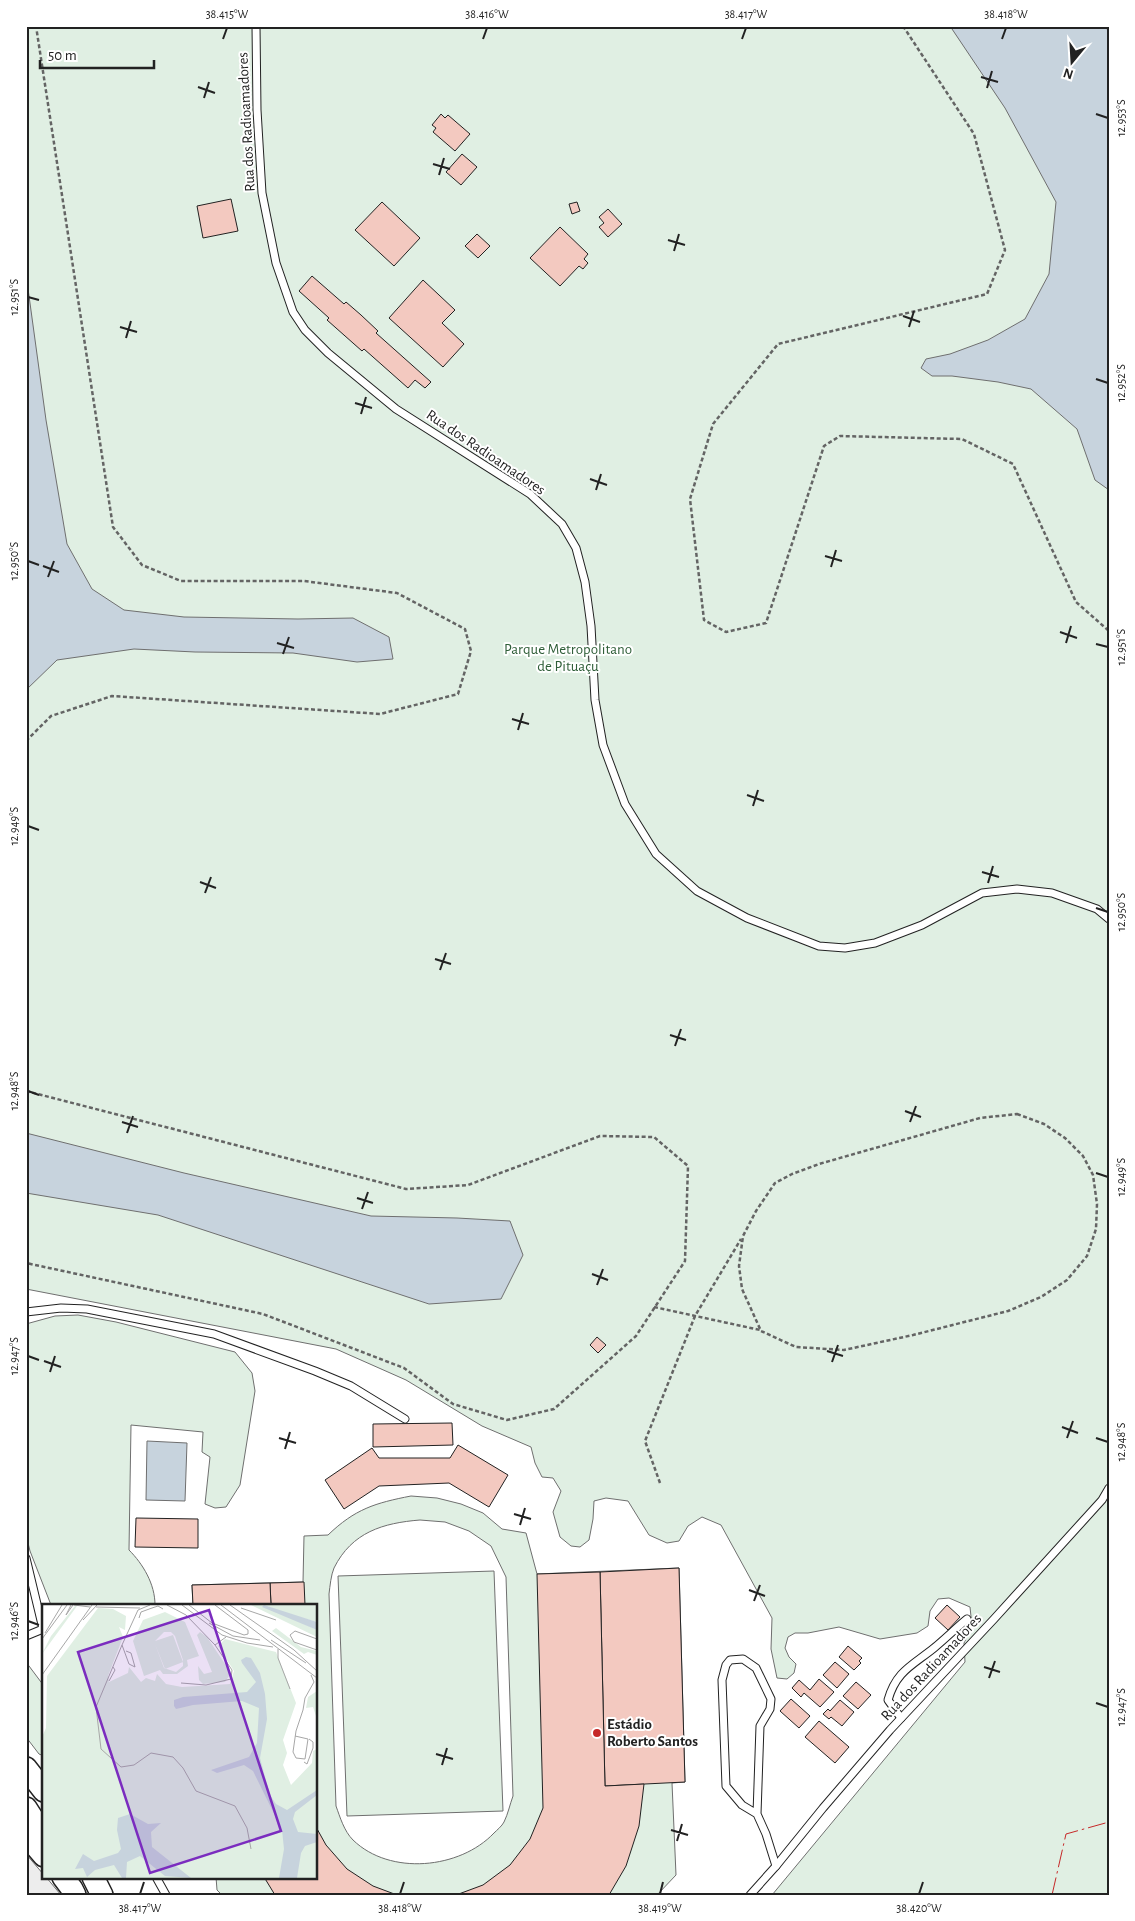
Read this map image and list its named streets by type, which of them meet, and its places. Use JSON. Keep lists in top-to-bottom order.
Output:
{
  "streets": {
    "lane": ["Rua dos Radioamadores"]
  },
  "parks": ["Parque Metropolitano de Pituaçu"],
  "places": ["Estádio Roberto Santos"],
  "scale_bar": "50 m",
  "north": "bottom",
  "coordinates": [
    "38.415°W",
    "38.416°W",
    "38.417°W",
    "38.418°W",
    "12.953°S",
    "12.951°S",
    "12.952°S",
    "12.950°S",
    "12.949°S",
    "12.948°S",
    "12.947°S",
    "12.946°S",
    "38.419°W",
    "38.420°W"
  ]
}
